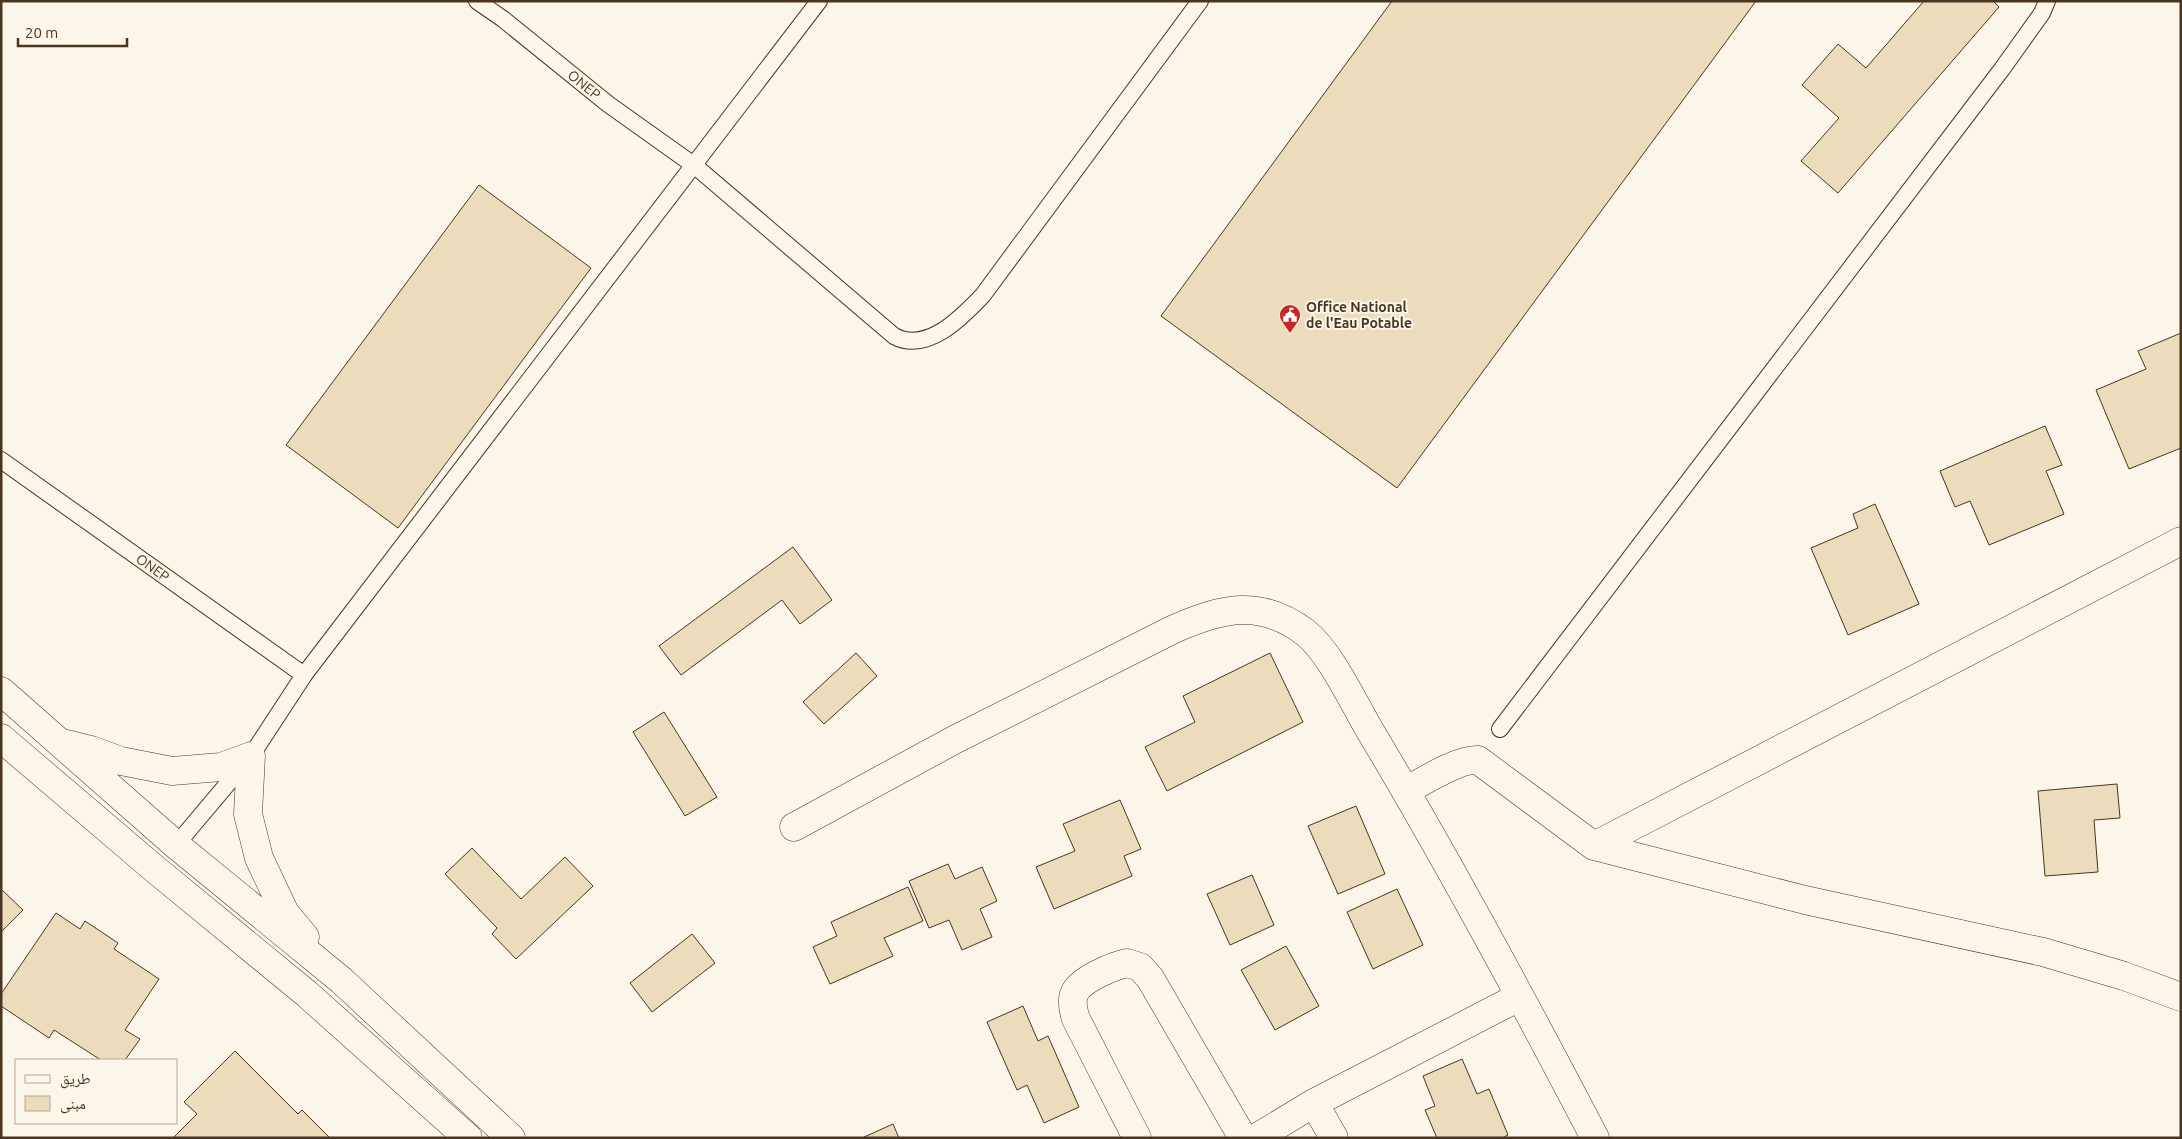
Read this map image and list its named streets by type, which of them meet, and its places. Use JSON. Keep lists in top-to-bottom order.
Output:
{
  "streets": {
    "lane": ["ONEP"]
  },
  "places": {
    "public building": ["Office National de l'Eau Potable"]
  },
  "legend": ["طريق", "مبنى"],
  "scale_bar": "20 m"
}
